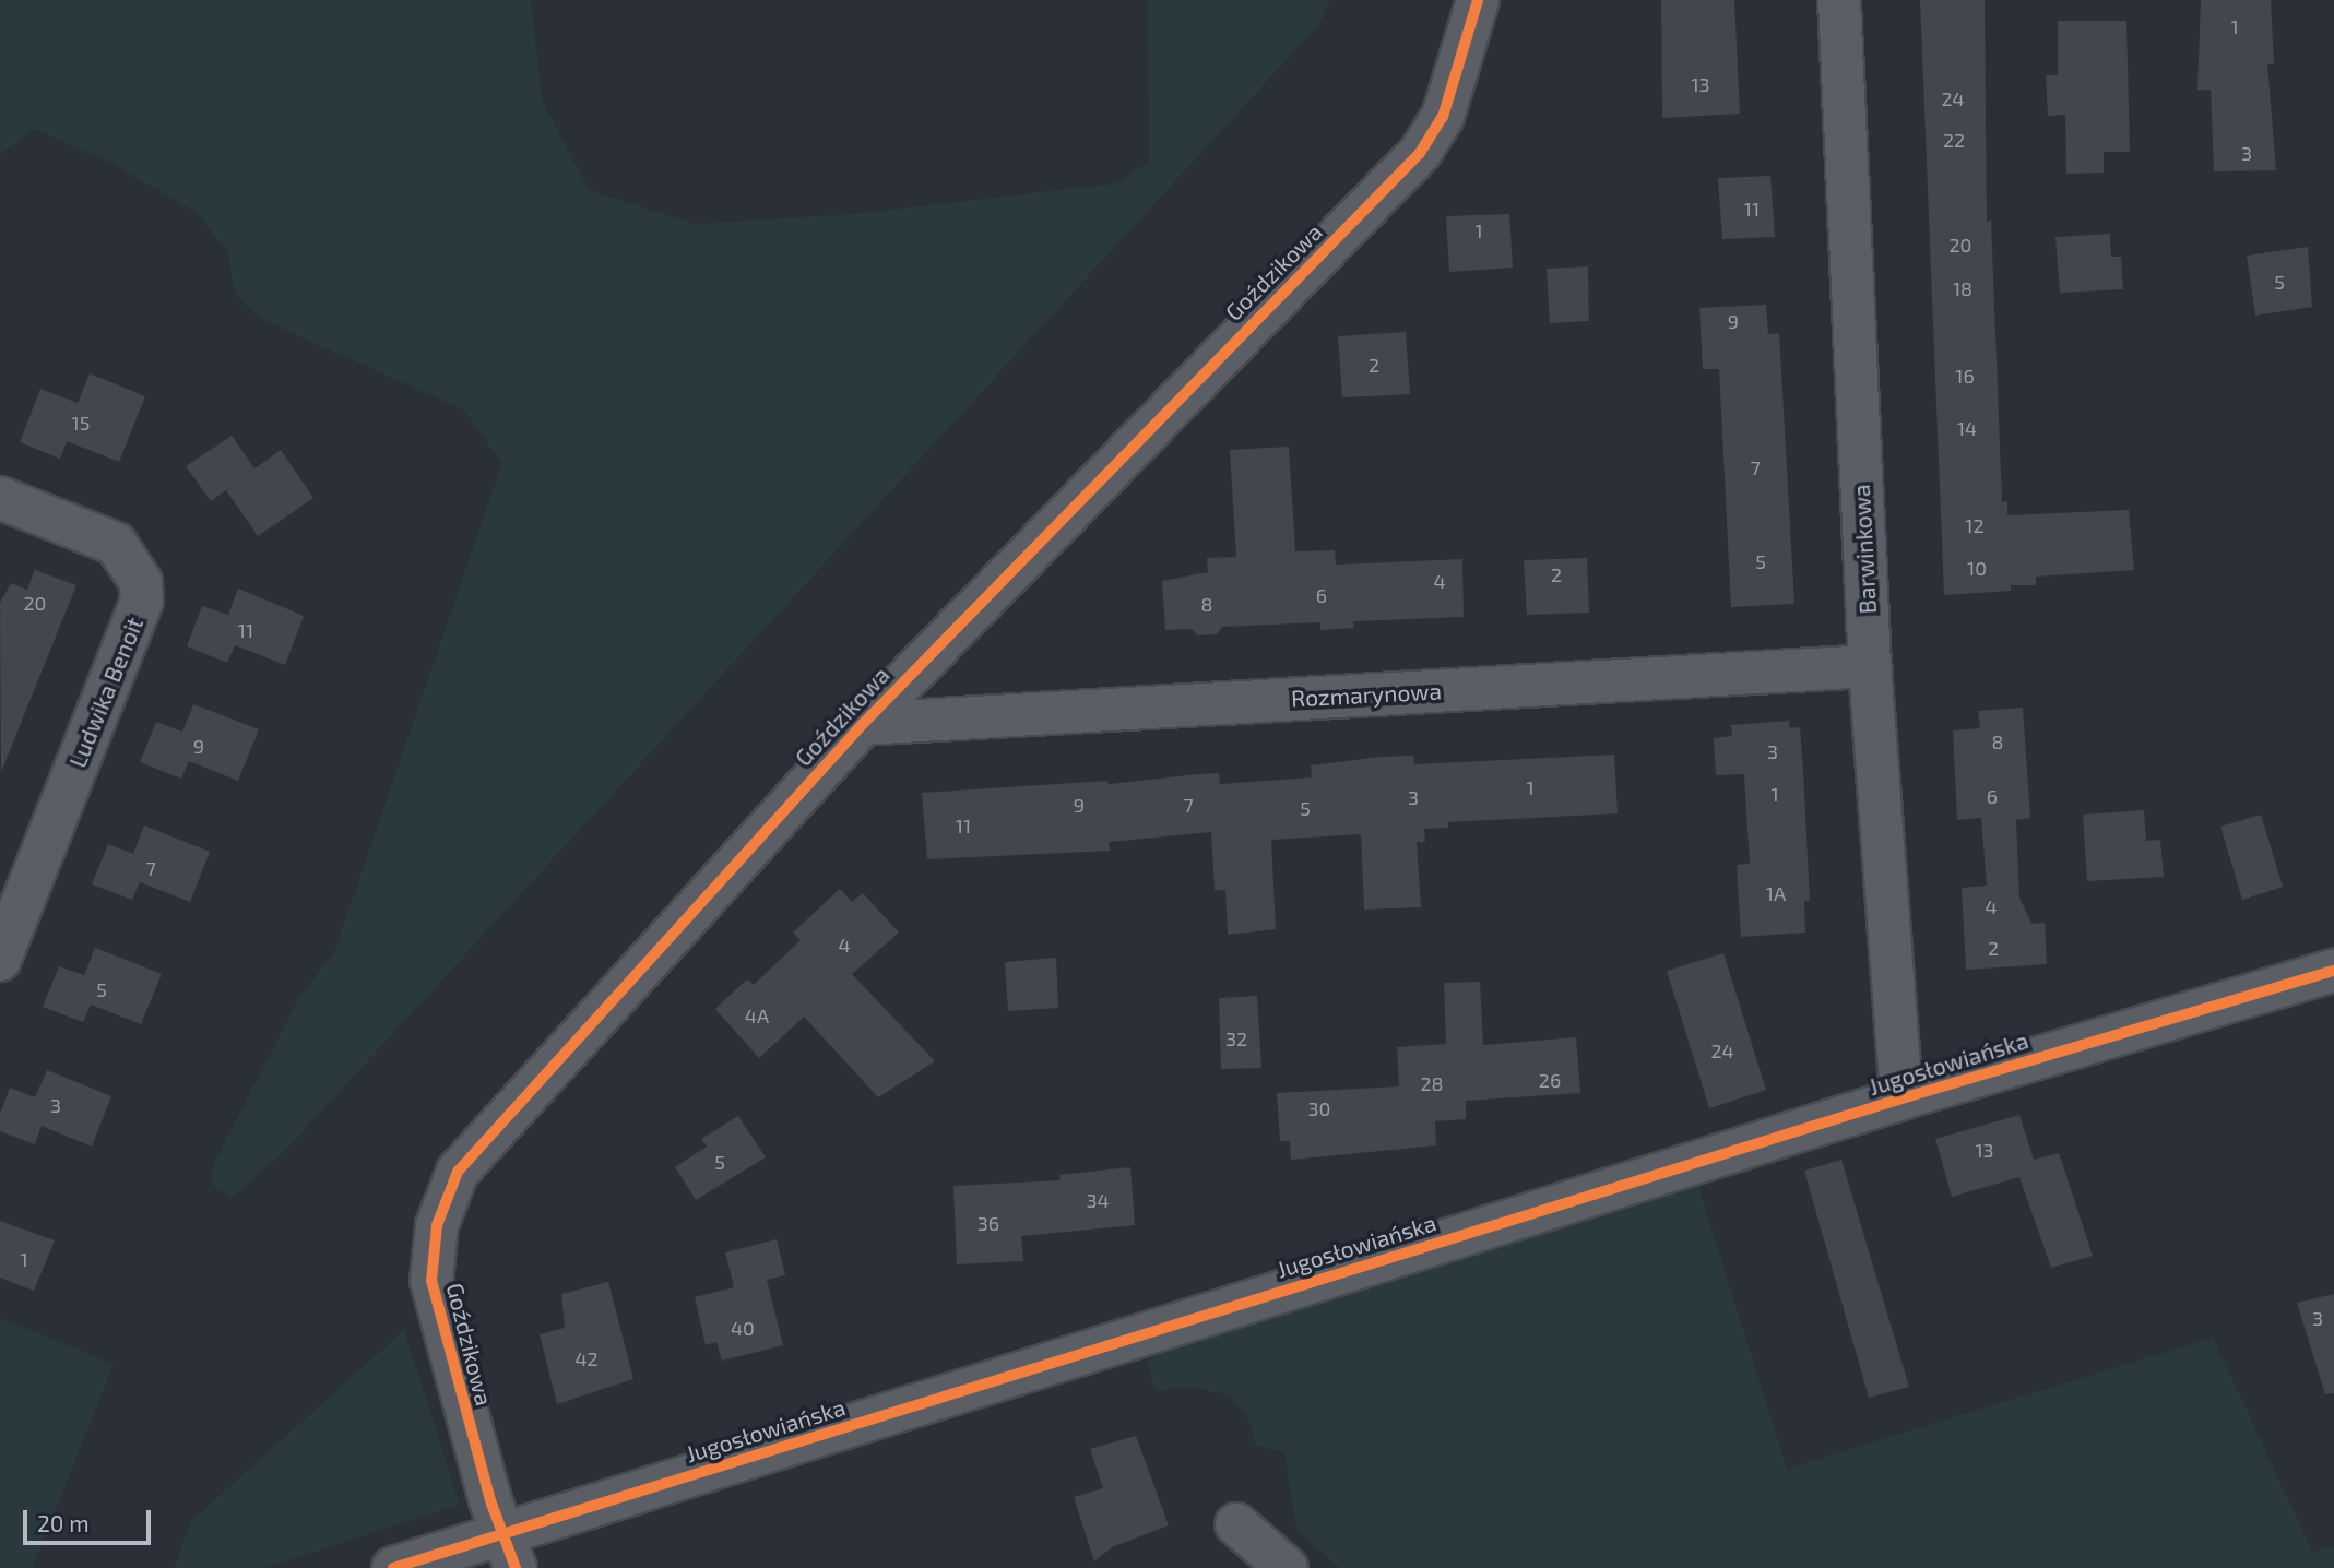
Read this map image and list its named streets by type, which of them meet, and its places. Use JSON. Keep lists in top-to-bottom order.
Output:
{
  "streets": {
    "street": [
      "Goździkowa",
      "Barwinkowa",
      "Ludwika Benoit",
      "Rozmarynowa",
      "Jugosłowiańska"
    ]
  },
  "crossings": [
    ["Goździkowa", "Rozmarynowa"],
    ["Goździkowa", "Jugosłowiańska"],
    ["Barwinkowa", "Rozmarynowa"],
    ["Barwinkowa", "Jugosłowiańska"]
  ],
  "house_numbers": [
    "1",
    "13",
    "24",
    "22",
    "3",
    "11",
    "1",
    "20",
    "5",
    "18",
    "9",
    "2",
    "16",
    "15",
    "14",
    "7",
    "12",
    "5",
    "10",
    "2",
    "4",
    "6",
    "20",
    "8",
    "11",
    "8",
    "9",
    "3",
    "1",
    "1",
    "6",
    "3",
    "9",
    "7",
    "5",
    "11",
    "7",
    "1A",
    "4",
    "4",
    "2",
    "5",
    "4A",
    "32",
    "24",
    "26",
    "28",
    "3",
    "30",
    "13",
    "5",
    "34",
    "36",
    "1",
    "3",
    "40",
    "42"
  ],
  "scale_bar": "20 m"
}
